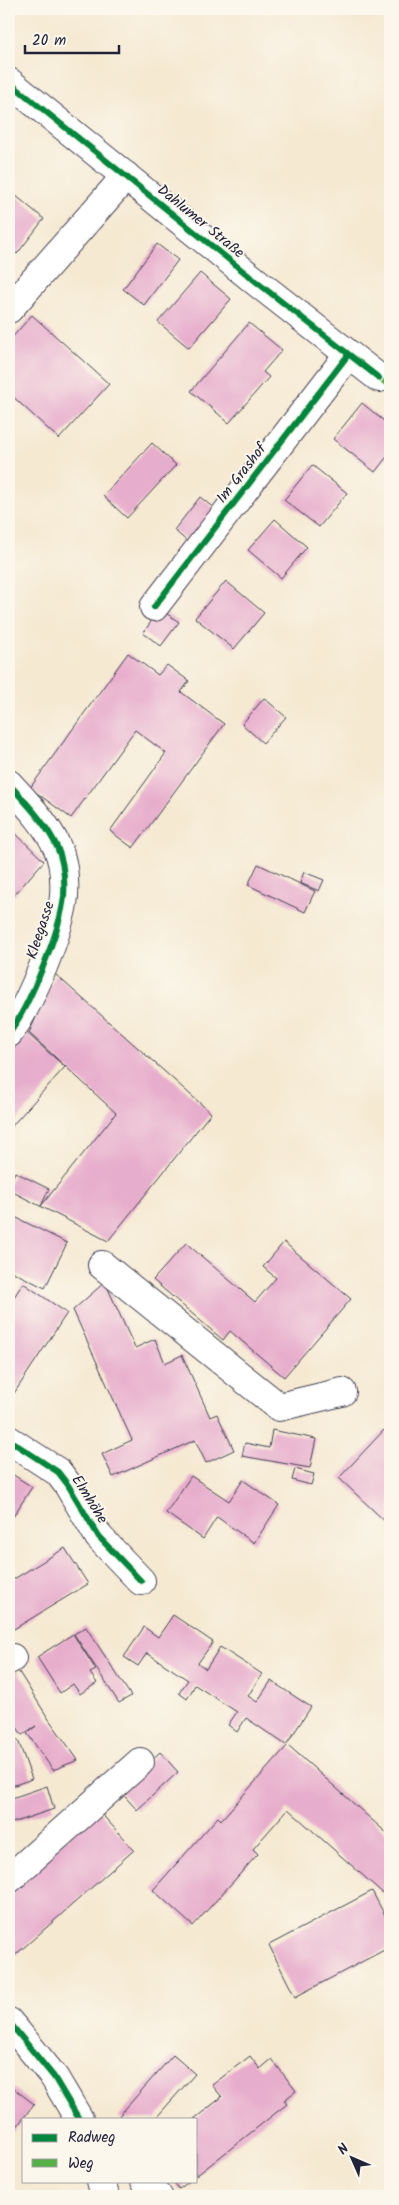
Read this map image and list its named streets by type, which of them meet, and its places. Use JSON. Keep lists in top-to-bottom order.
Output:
{
  "streets": {
    "street": [
      "Dahlumer Straße",
      "Im Grashof",
      "Kleegasse",
      "Elmhöhe"
    ]
  },
  "crossings": [
    ["Dahlumer Straße", "Im Grashof"]
  ],
  "legend": ["Radweg", "Weg"],
  "scale_bar": "20 m",
  "north": "top left"
}
